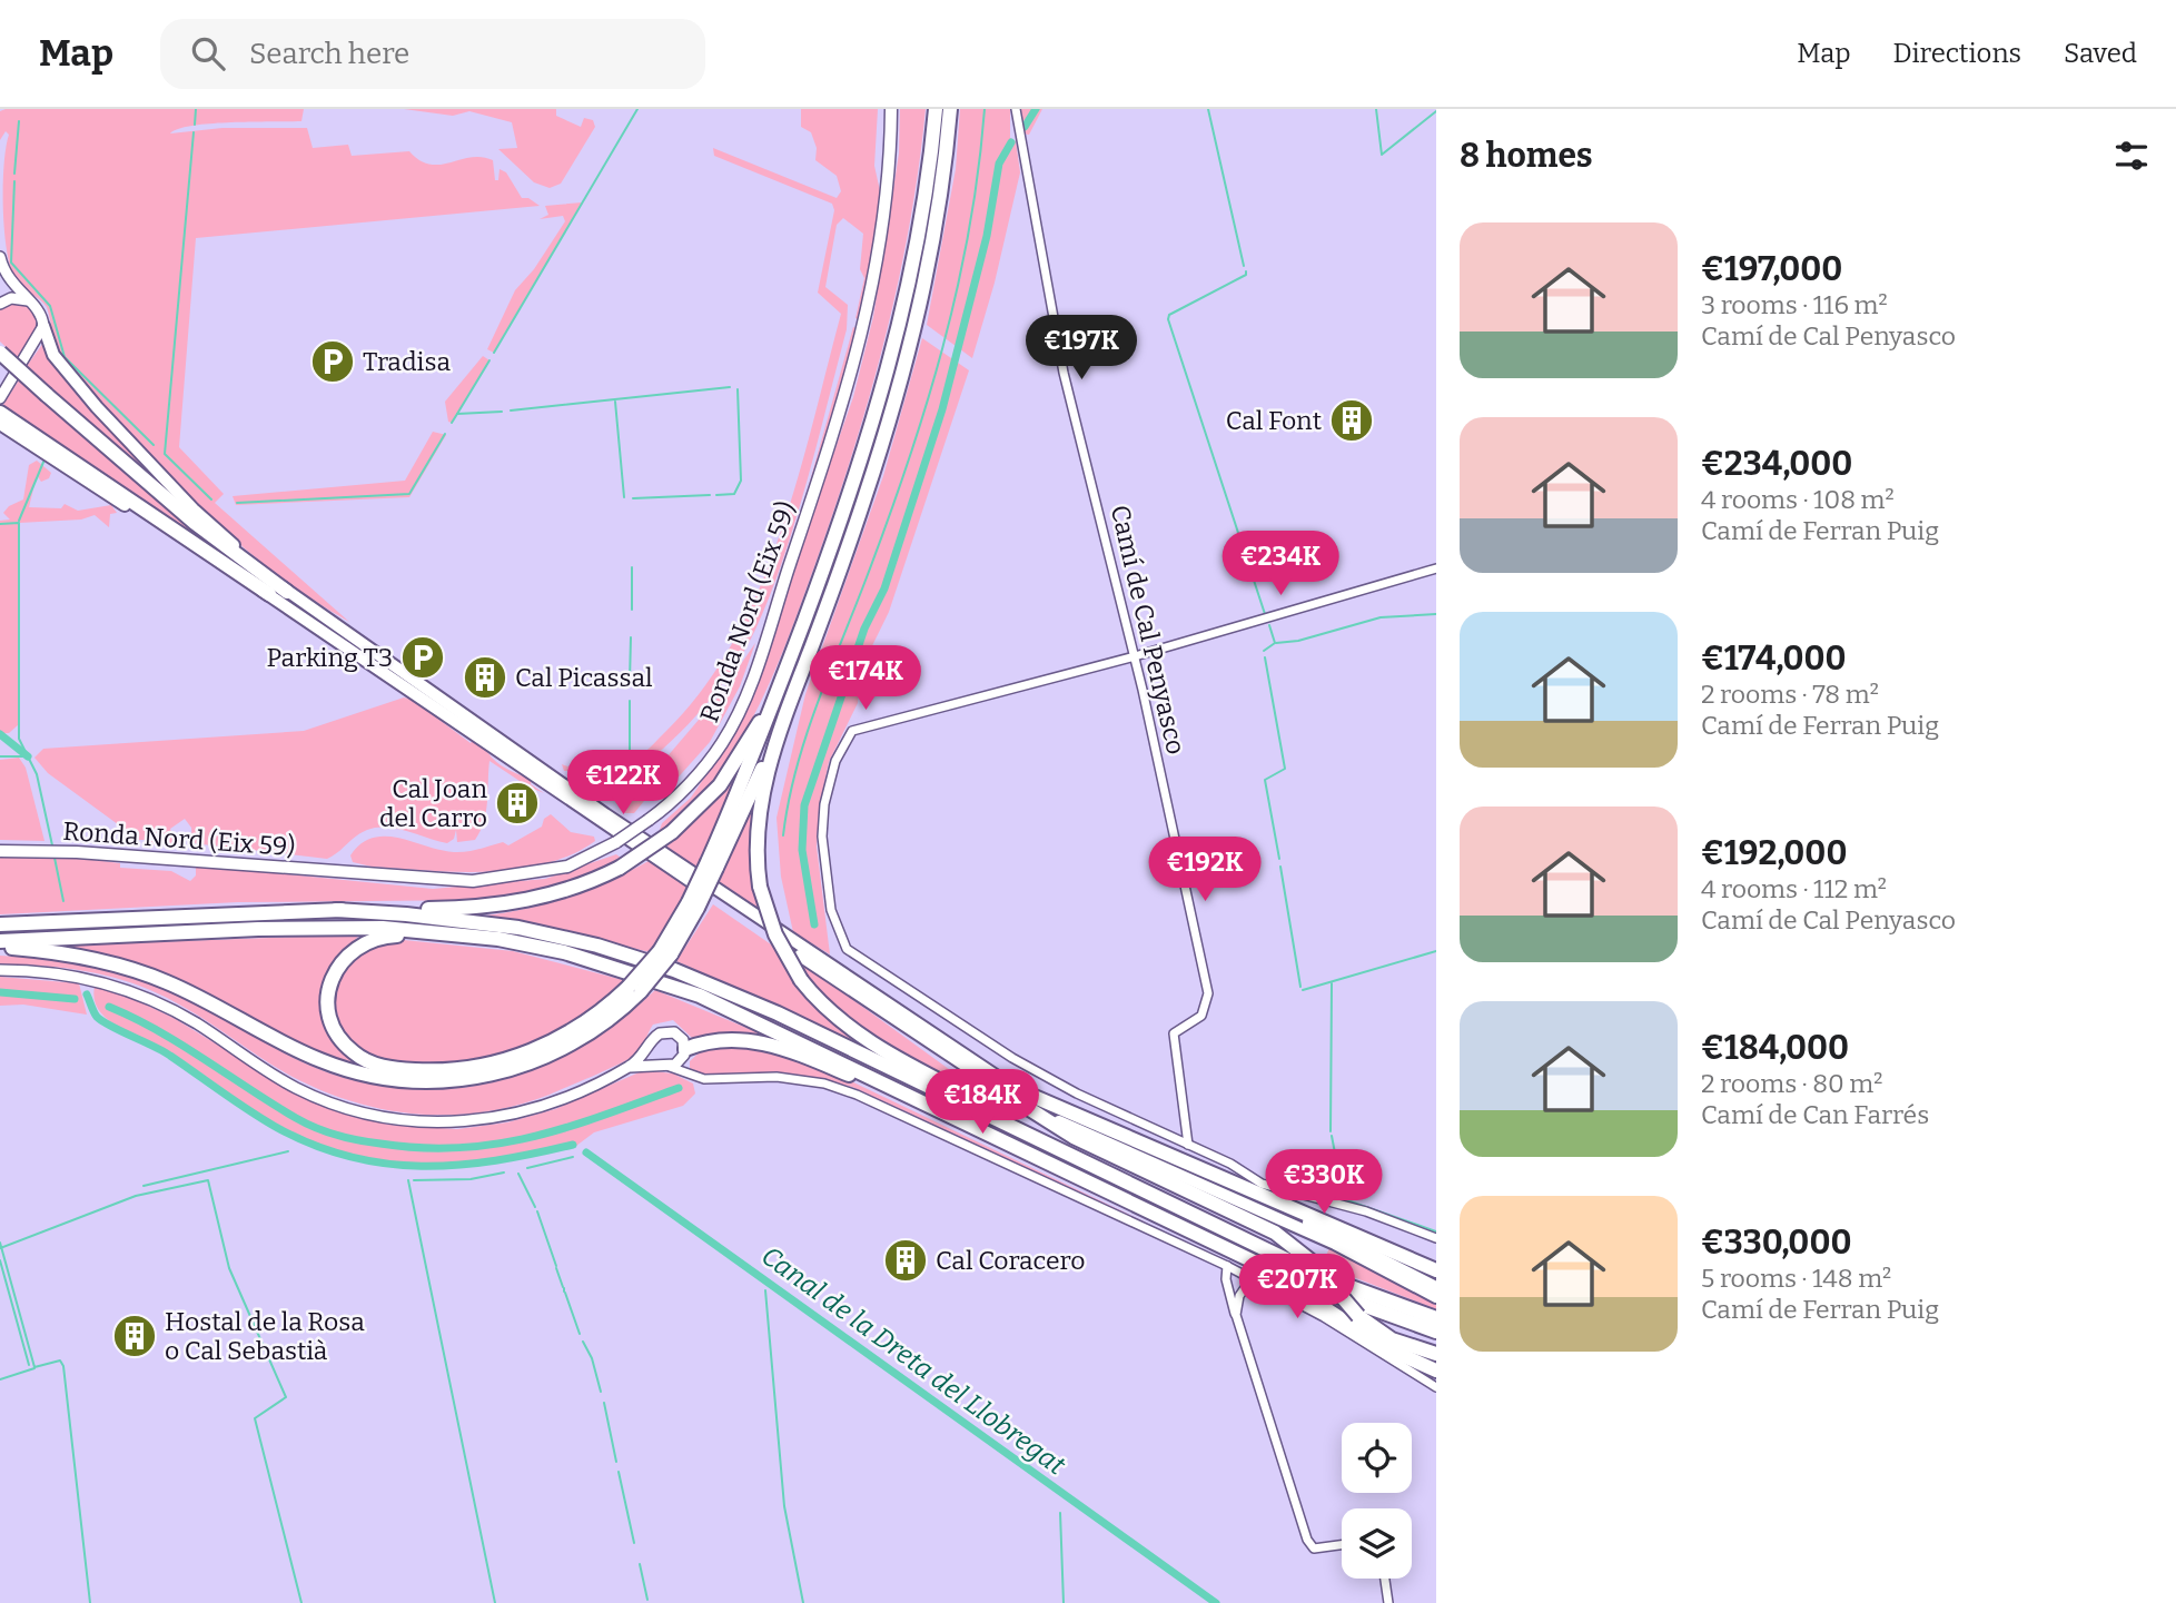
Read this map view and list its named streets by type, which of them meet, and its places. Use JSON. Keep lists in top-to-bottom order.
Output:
{
  "streets": {
    "main road": ["Ronda Nord (Eix 59)"],
    "street": ["Camí de Cal Penyasco"]
  },
  "water": ["Canal de la Dreta del Llobregat"],
  "places": {
    "parking": ["Tradisa", "Parking T3"],
    "building": [
      "Cal Font",
      "Cal Picassal",
      "Cal Joan del Carro",
      "Cal Coracero",
      "Hostal de la Rosa o Cal Sebastià"
    ]
  },
  "page": {
    "header": "Map",
    "search": "Search here",
    "nav": ["Map", "Directions", "Saved"],
    "heading": "8 homes",
    "list": [
      {
        "name": "€197,000",
        "note": "3 rooms · 116 m² · Camí de Cal Penyasco"
      },
      {
        "name": "€234,000",
        "note": "4 rooms · 108 m² · Camí de Ferran Puig"
      },
      {
        "name": "€174,000",
        "note": "2 rooms · 78 m² · Camí de Ferran Puig"
      },
      {
        "name": "€192,000",
        "note": "4 rooms · 112 m² · Camí de Cal Penyasco"
      },
      {
        "name": "€184,000",
        "note": "2 rooms · 80 m² · Camí de Can Farrés"
      },
      {
        "name": "€330,000",
        "note": "5 rooms · 148 m² · Camí de Ferran Puig"
      }
    ],
    "price": [
      "€197K",
      "€234K",
      "€174K",
      "€122K",
      "€192K",
      "€184K",
      "€330K",
      "€207K"
    ]
  }
}
